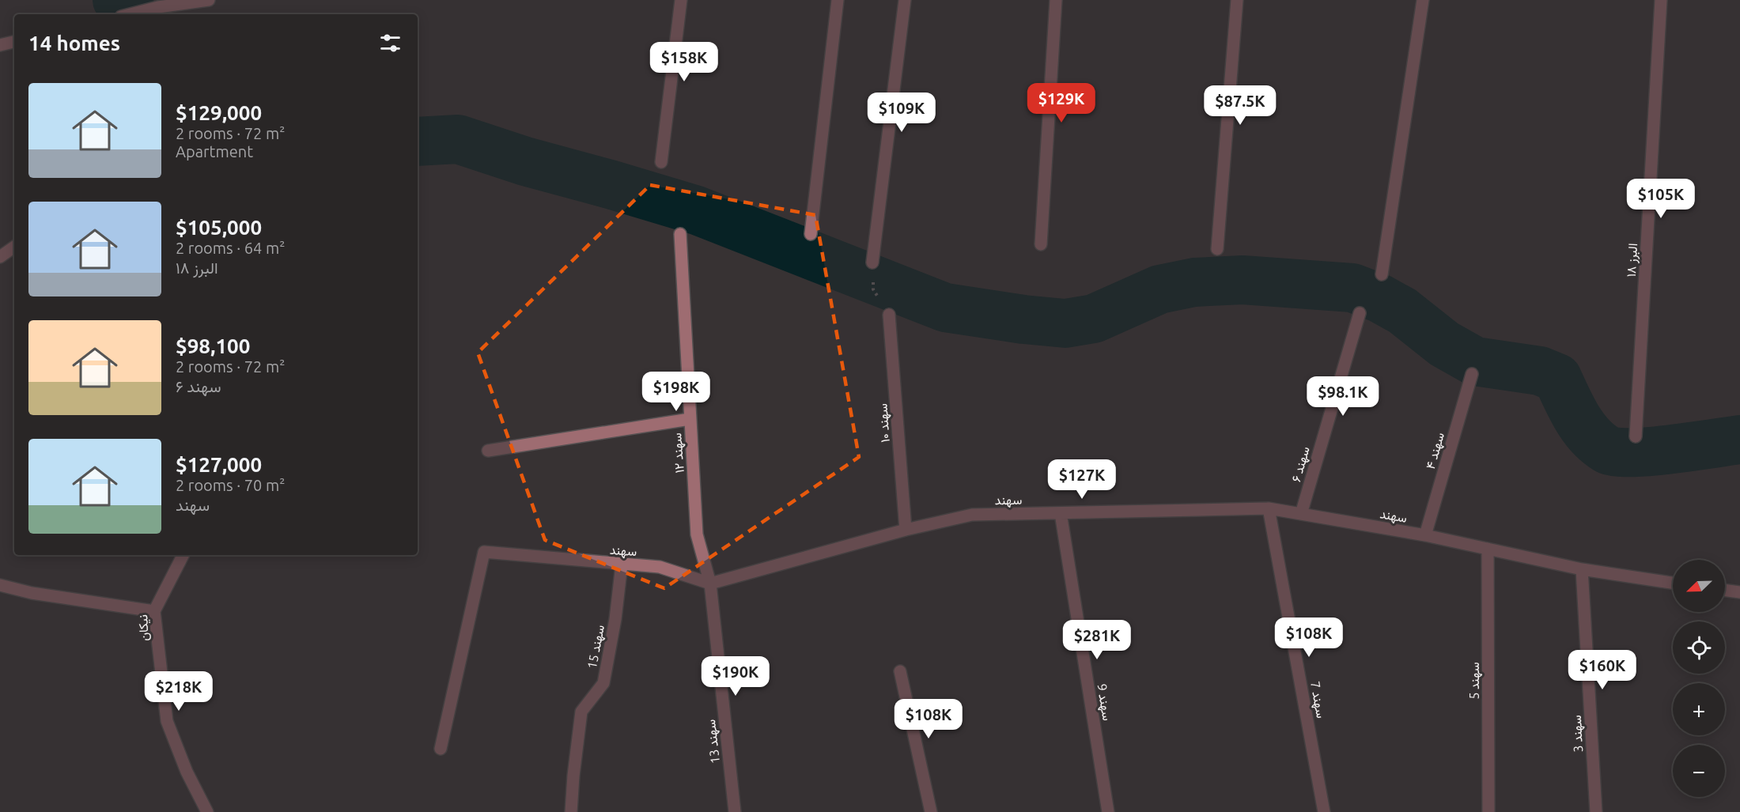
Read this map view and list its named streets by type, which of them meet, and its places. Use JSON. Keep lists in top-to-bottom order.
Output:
{
  "streets": {
    "street": [
      "البرز ۱۸",
      "سهند ۱۰",
      "سهند ۴",
      "سهند ۱۲",
      "سهند ۶",
      "سهند",
      "نیکان",
      "سهند 15",
      "سهند 5",
      "سهند 7",
      "سهند 9",
      "سهند 3",
      "سهند 13"
    ]
  },
  "crossings": [
    ["سهند ۱۰", "سهند"],
    ["سهند ۴", "سهند"],
    ["سهند ۱۲", "سهند"],
    ["سهند ۱۲", "سهند 13"],
    ["سهند ۶", "سهند"],
    ["سهند", "سهند 15"],
    ["سهند", "سهند 5"],
    ["سهند", "سهند 7"],
    ["سهند", "سهند 9"],
    ["سهند", "سهند 3"],
    ["سهند", "سهند 13"]
  ],
  "north": "bottom left",
  "page": {
    "heading": "14 homes",
    "price": [
      "$158K",
      "$129K",
      "$87.5K",
      "$109K",
      "$105K",
      "$198K",
      "$98.1K",
      "$127K",
      "$108K",
      "$281K",
      "$160K",
      "$190K",
      "$218K",
      "$108K"
    ],
    "list": [
      {
        "name": "$129,000",
        "note": "2 rooms · 72 m² · Apartment"
      },
      {
        "name": "$105,000",
        "note": "2 rooms · 64 m² · البرز ۱۸"
      },
      {
        "name": "$98,100",
        "note": "2 rooms · 72 m² · سهند ۶"
      },
      {
        "name": "$127,000",
        "note": "2 rooms · 70 m² · سهند"
      }
    ],
    "map_buttons": ["+", "−"]
  }
}
